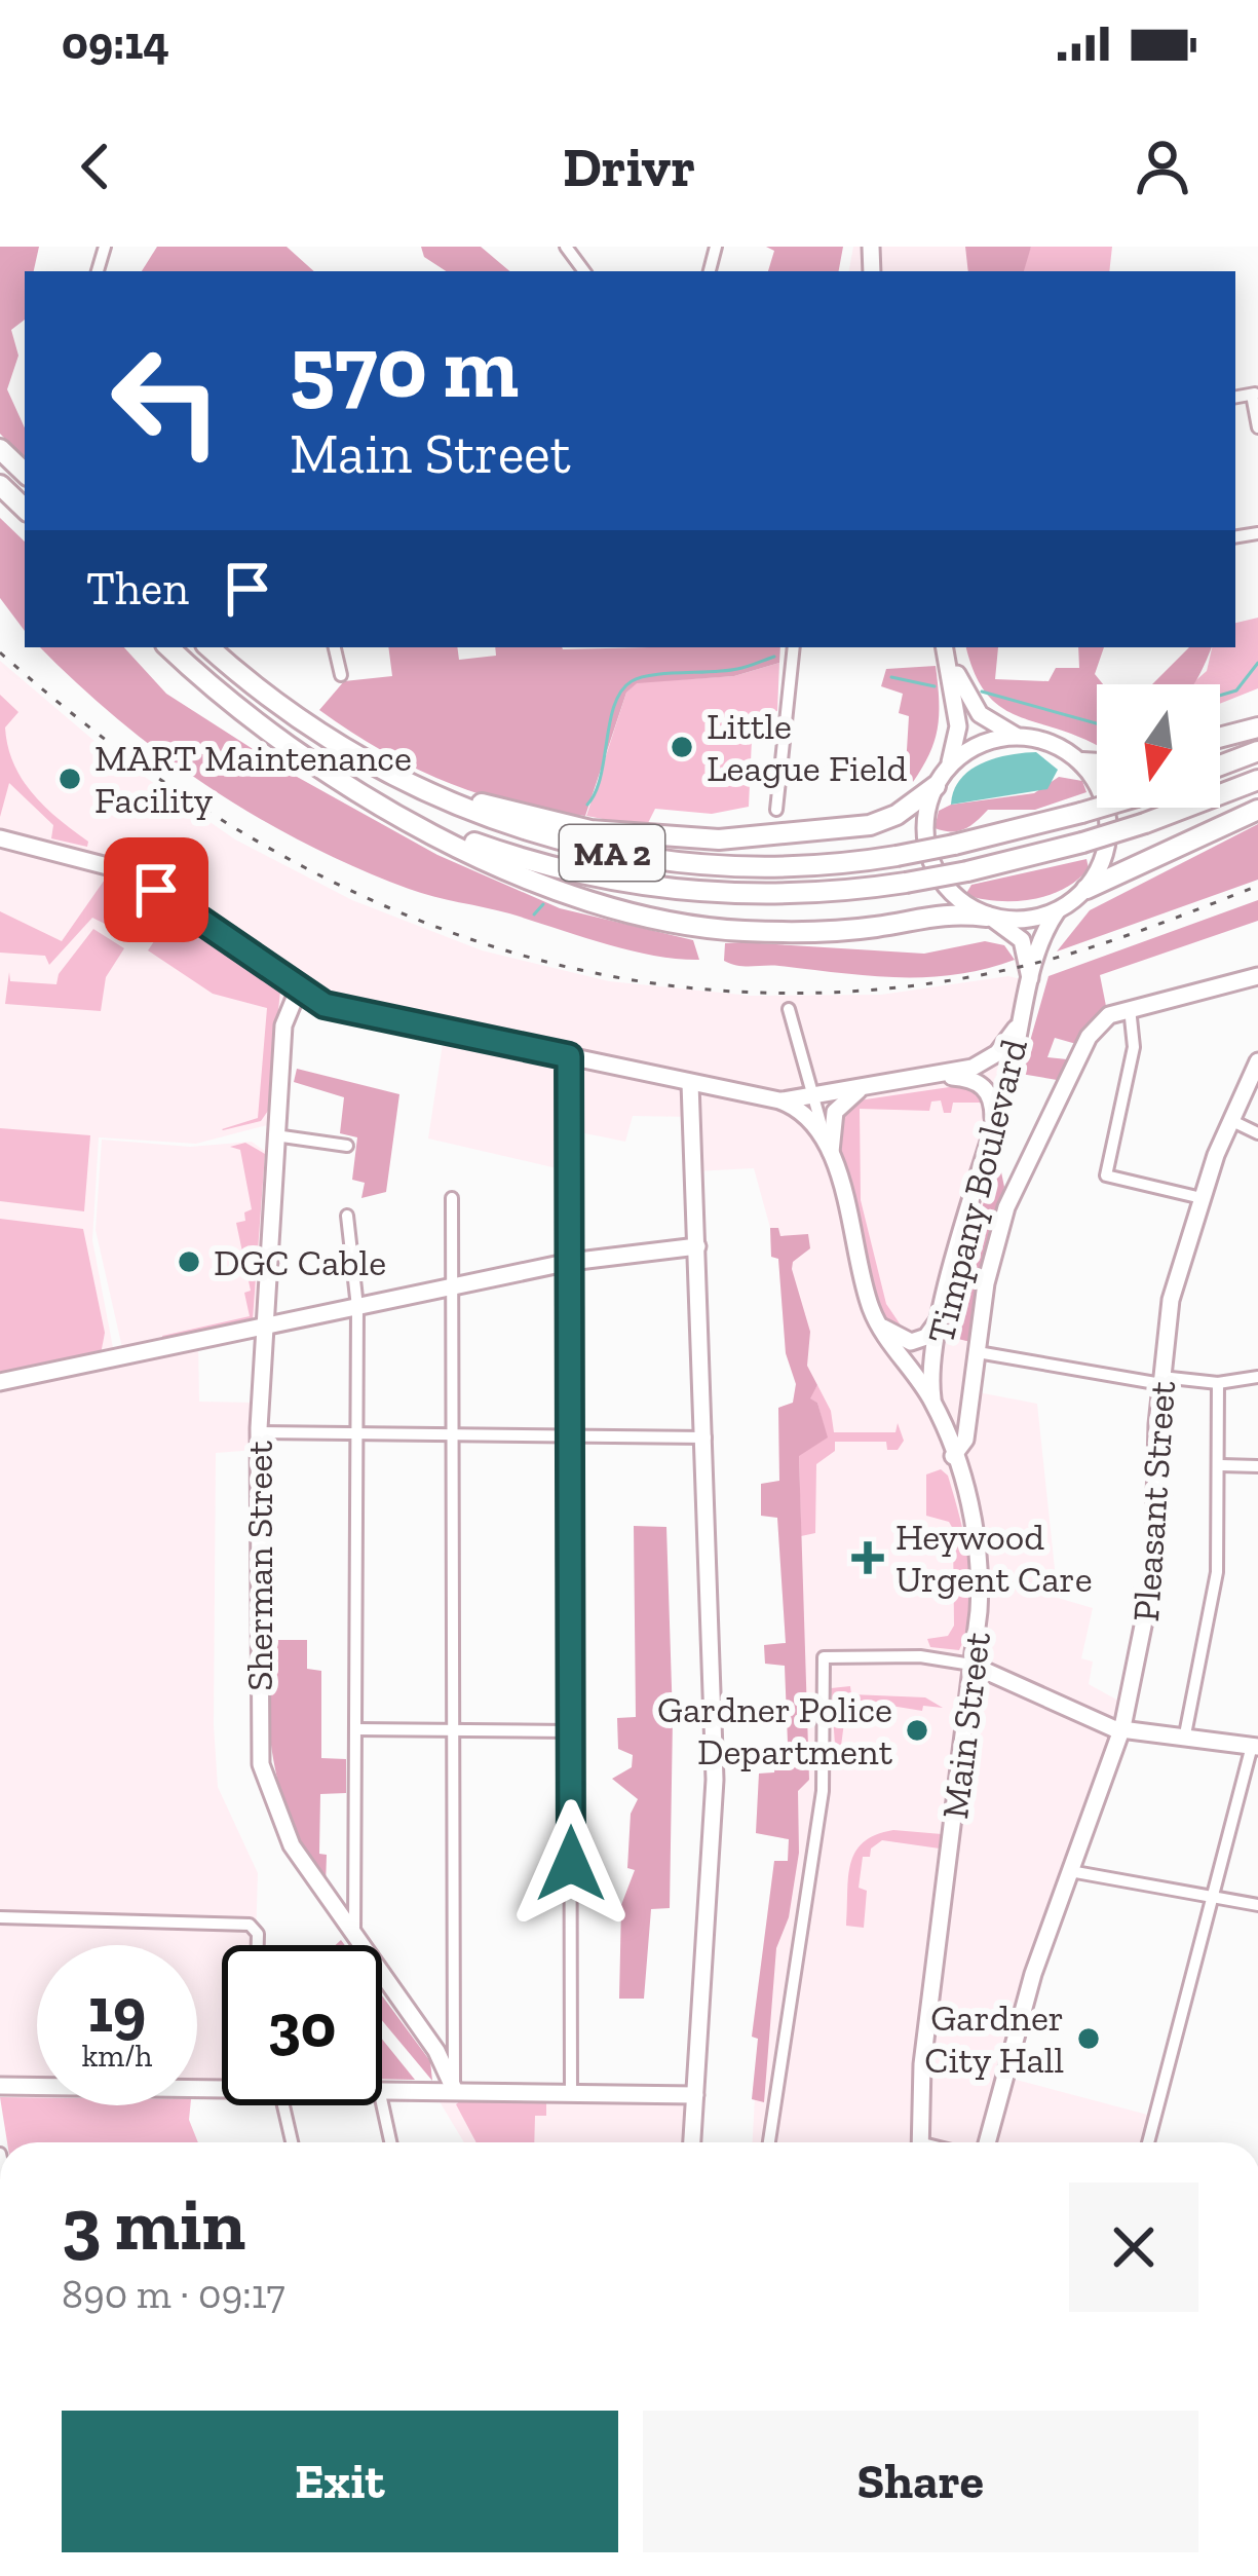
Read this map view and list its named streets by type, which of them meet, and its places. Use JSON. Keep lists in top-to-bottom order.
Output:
{
  "streets": {
    "highway": ["MA 2"],
    "street": [
      "Timpany Boulevard",
      "Pleasant Street",
      "Sherman Street",
      "Main Street"
    ]
  },
  "crossings": [
    ["Timpany Boulevard", "Main Street"]
  ],
  "places": {
    "other": [
      "Little League Field",
      "MART Maintenance Facility",
      "DGC Cable",
      "Gardner Police Department",
      "Gardner City Hall"
    ],
    "health": ["Heywood Urgent Care"]
  },
  "north": "bottom",
  "page": {
    "status": "09:14",
    "header": "Drivr",
    "turn": ["570 m", "Main Street"],
    "then": "Then",
    "speed": "19 km/h",
    "limit": "30",
    "heading": ["3 min", "890 m · 09:17"],
    "buttons": ["Exit", "Share"]
  }
}
